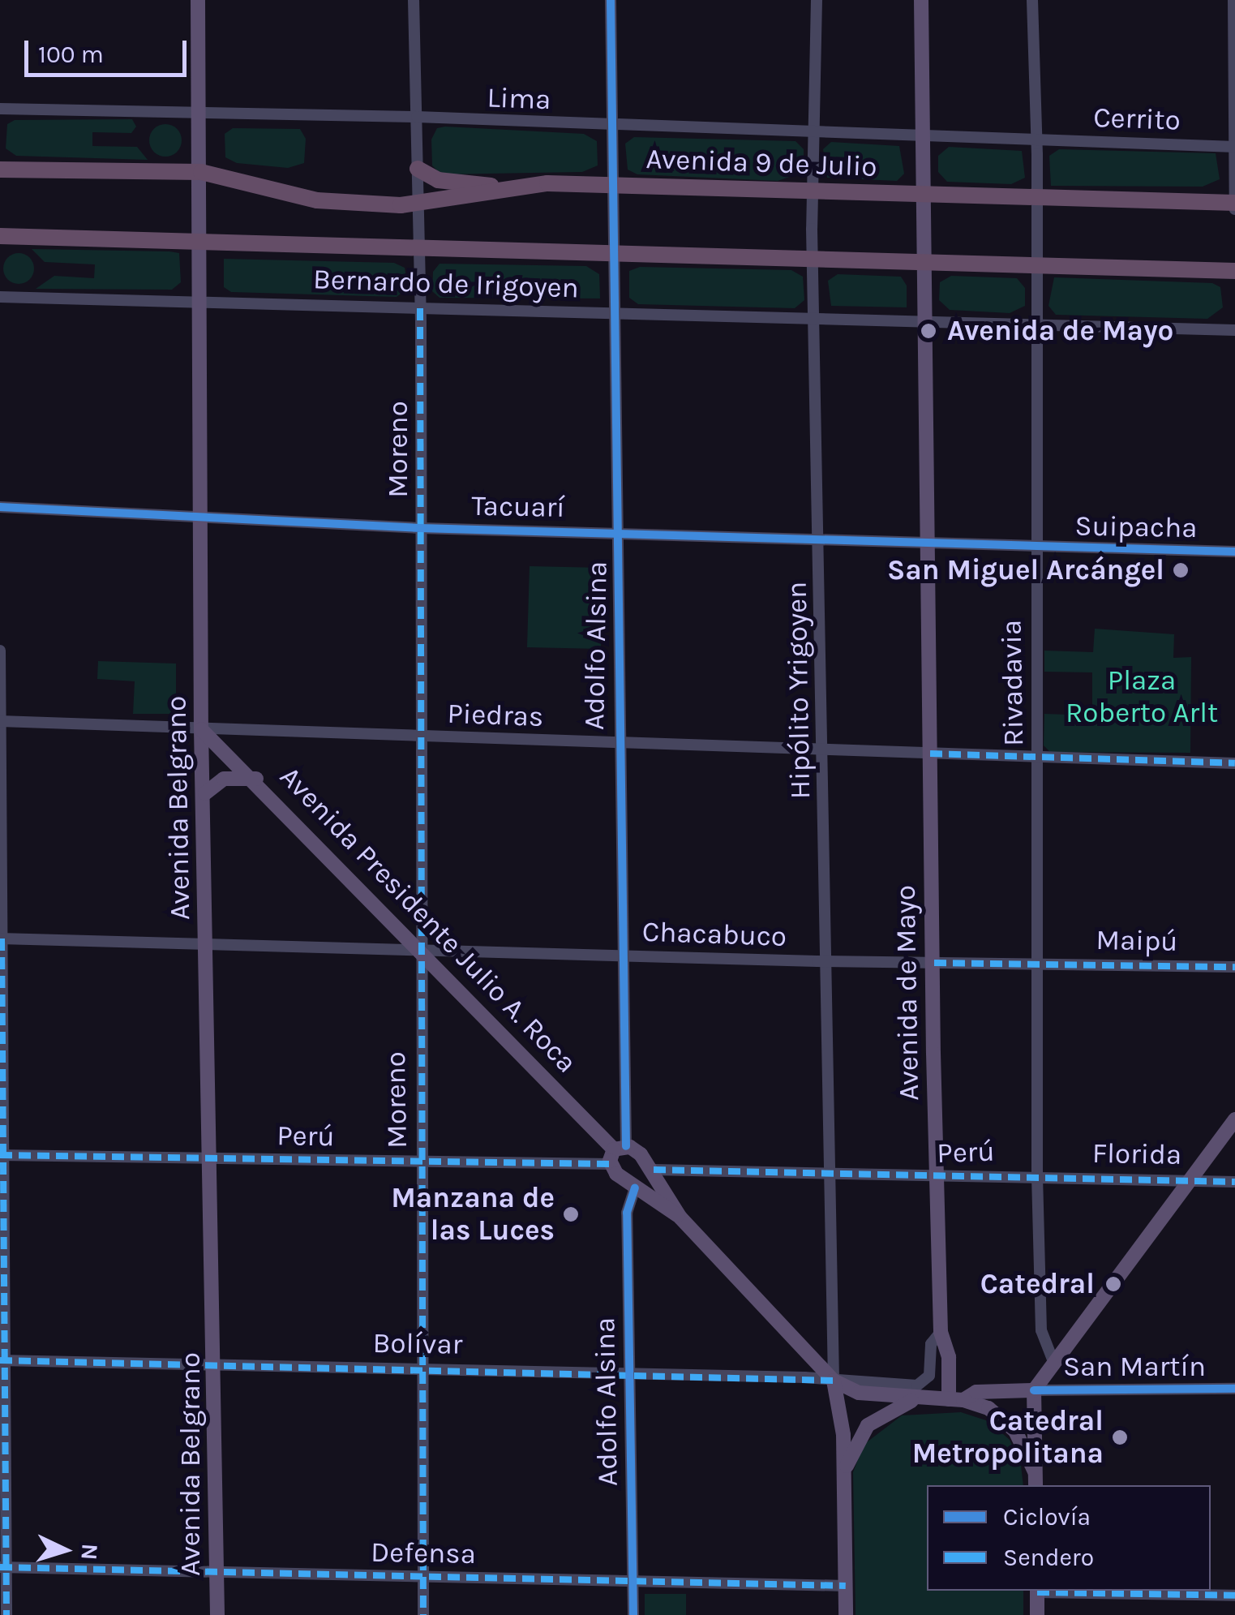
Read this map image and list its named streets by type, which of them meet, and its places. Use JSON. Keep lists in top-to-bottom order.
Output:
{
  "streets": {
    "highway": ["Avenida 9 de Julio"],
    "main road": [
      "Avenida Belgrano",
      "Avenida Presidente Julio A. Roca",
      "Avenida de Mayo",
      "Bolívar"
    ],
    "street": [
      "Lima",
      "Cerrito",
      "Bernardo de Irigoyen",
      "Moreno",
      "Tacuarí",
      "Suipacha",
      "Adolfo Alsina",
      "Rivadavia",
      "Hipólito Yrigoyen",
      "Piedras",
      "Chacabuco",
      "Maipú",
      "Perú",
      "Florida",
      "San Martín",
      "Defensa"
    ]
  },
  "crossings": [
    ["Lima", "Cerrito"],
    ["Lima", "Moreno"],
    ["Lima", "Adolfo Alsina"],
    ["Lima", "Rivadavia"],
    ["Lima", "Hipólito Yrigoyen"],
    ["Lima", "Avenida Belgrano"],
    ["Lima", "Avenida de Mayo"],
    ["Cerrito", "Rivadavia"],
    ["Avenida 9 de Julio", "Moreno"],
    ["Avenida 9 de Julio", "Adolfo Alsina"],
    ["Avenida 9 de Julio", "Rivadavia"],
    ["Avenida 9 de Julio", "Hipólito Yrigoyen"],
    ["Avenida 9 de Julio", "Avenida Belgrano"],
    ["Avenida 9 de Julio", "Avenida de Mayo"],
    ["Bernardo de Irigoyen", "Moreno"],
    ["Bernardo de Irigoyen", "Adolfo Alsina"],
    ["Bernardo de Irigoyen", "Rivadavia"],
    ["Bernardo de Irigoyen", "Hipólito Yrigoyen"],
    ["Bernardo de Irigoyen", "Avenida Belgrano"],
    ["Bernardo de Irigoyen", "Avenida de Mayo"],
    ["Moreno", "Tacuarí"],
    ["Moreno", "Piedras"],
    ["Moreno", "Avenida Presidente Julio A. Roca"],
    ["Moreno", "Chacabuco"],
    ["Moreno", "Perú"],
    ["Moreno", "Bolívar"],
    ["Moreno", "Defensa"],
    ["Tacuarí", "Suipacha"],
    ["Tacuarí", "Adolfo Alsina"],
    ["Tacuarí", "Rivadavia"],
    ["Tacuarí", "Hipólito Yrigoyen"],
    ["Tacuarí", "Avenida Belgrano"],
    ["Tacuarí", "Avenida de Mayo"],
    ["Suipacha", "Rivadavia"],
    ["Adolfo Alsina", "Piedras"],
    ["Adolfo Alsina", "Avenida Presidente Julio A. Roca"],
    ["Adolfo Alsina", "Chacabuco"],
    ["Adolfo Alsina", "Perú"],
    ["Adolfo Alsina", "Bolívar"],
    ["Adolfo Alsina", "Defensa"],
    ["Rivadavia", "Piedras"],
    ["Rivadavia", "Chacabuco"],
    ["Rivadavia", "Maipú"],
    ["Rivadavia", "Perú"],
    ["Rivadavia", "Florida"],
    ["Hipólito Yrigoyen", "Piedras"],
    ["Hipólito Yrigoyen", "Avenida Presidente Julio A. Roca"],
    ["Hipólito Yrigoyen", "Chacabuco"],
    ["Hipólito Yrigoyen", "Perú"],
    ["Hipólito Yrigoyen", "Bolívar"],
    ["Piedras", "Avenida Belgrano"],
    ["Piedras", "Avenida Presidente Julio A. Roca"],
    ["Piedras", "Avenida de Mayo"],
    ["Avenida Belgrano", "Avenida Presidente Julio A. Roca"],
    ["Avenida Belgrano", "Chacabuco"],
    ["Avenida Belgrano", "Perú"],
    ["Avenida Belgrano", "Bolívar"],
    ["Avenida Belgrano", "Defensa"],
    ["Avenida Presidente Julio A. Roca", "Chacabuco"],
    ["Avenida Presidente Julio A. Roca", "Perú"],
    ["Avenida Presidente Julio A. Roca", "Bolívar"],
    ["Chacabuco", "Maipú"],
    ["Chacabuco", "Avenida de Mayo"],
    ["Avenida de Mayo", "Perú"],
    ["Avenida de Mayo", "Bolívar"],
    ["Perú", "Florida"],
    ["Bolívar", "San Martín"]
  ],
  "parks": ["Plaza Roberto Arlt"],
  "places": [
    "Avenida de Mayo",
    "San Miguel Arcángel",
    "Manzana de las Luces",
    "Catedral",
    "Catedral Metropolitana"
  ],
  "legend": ["Ciclovía", "Sendero"],
  "scale_bar": "100 m",
  "north": "right"
}
